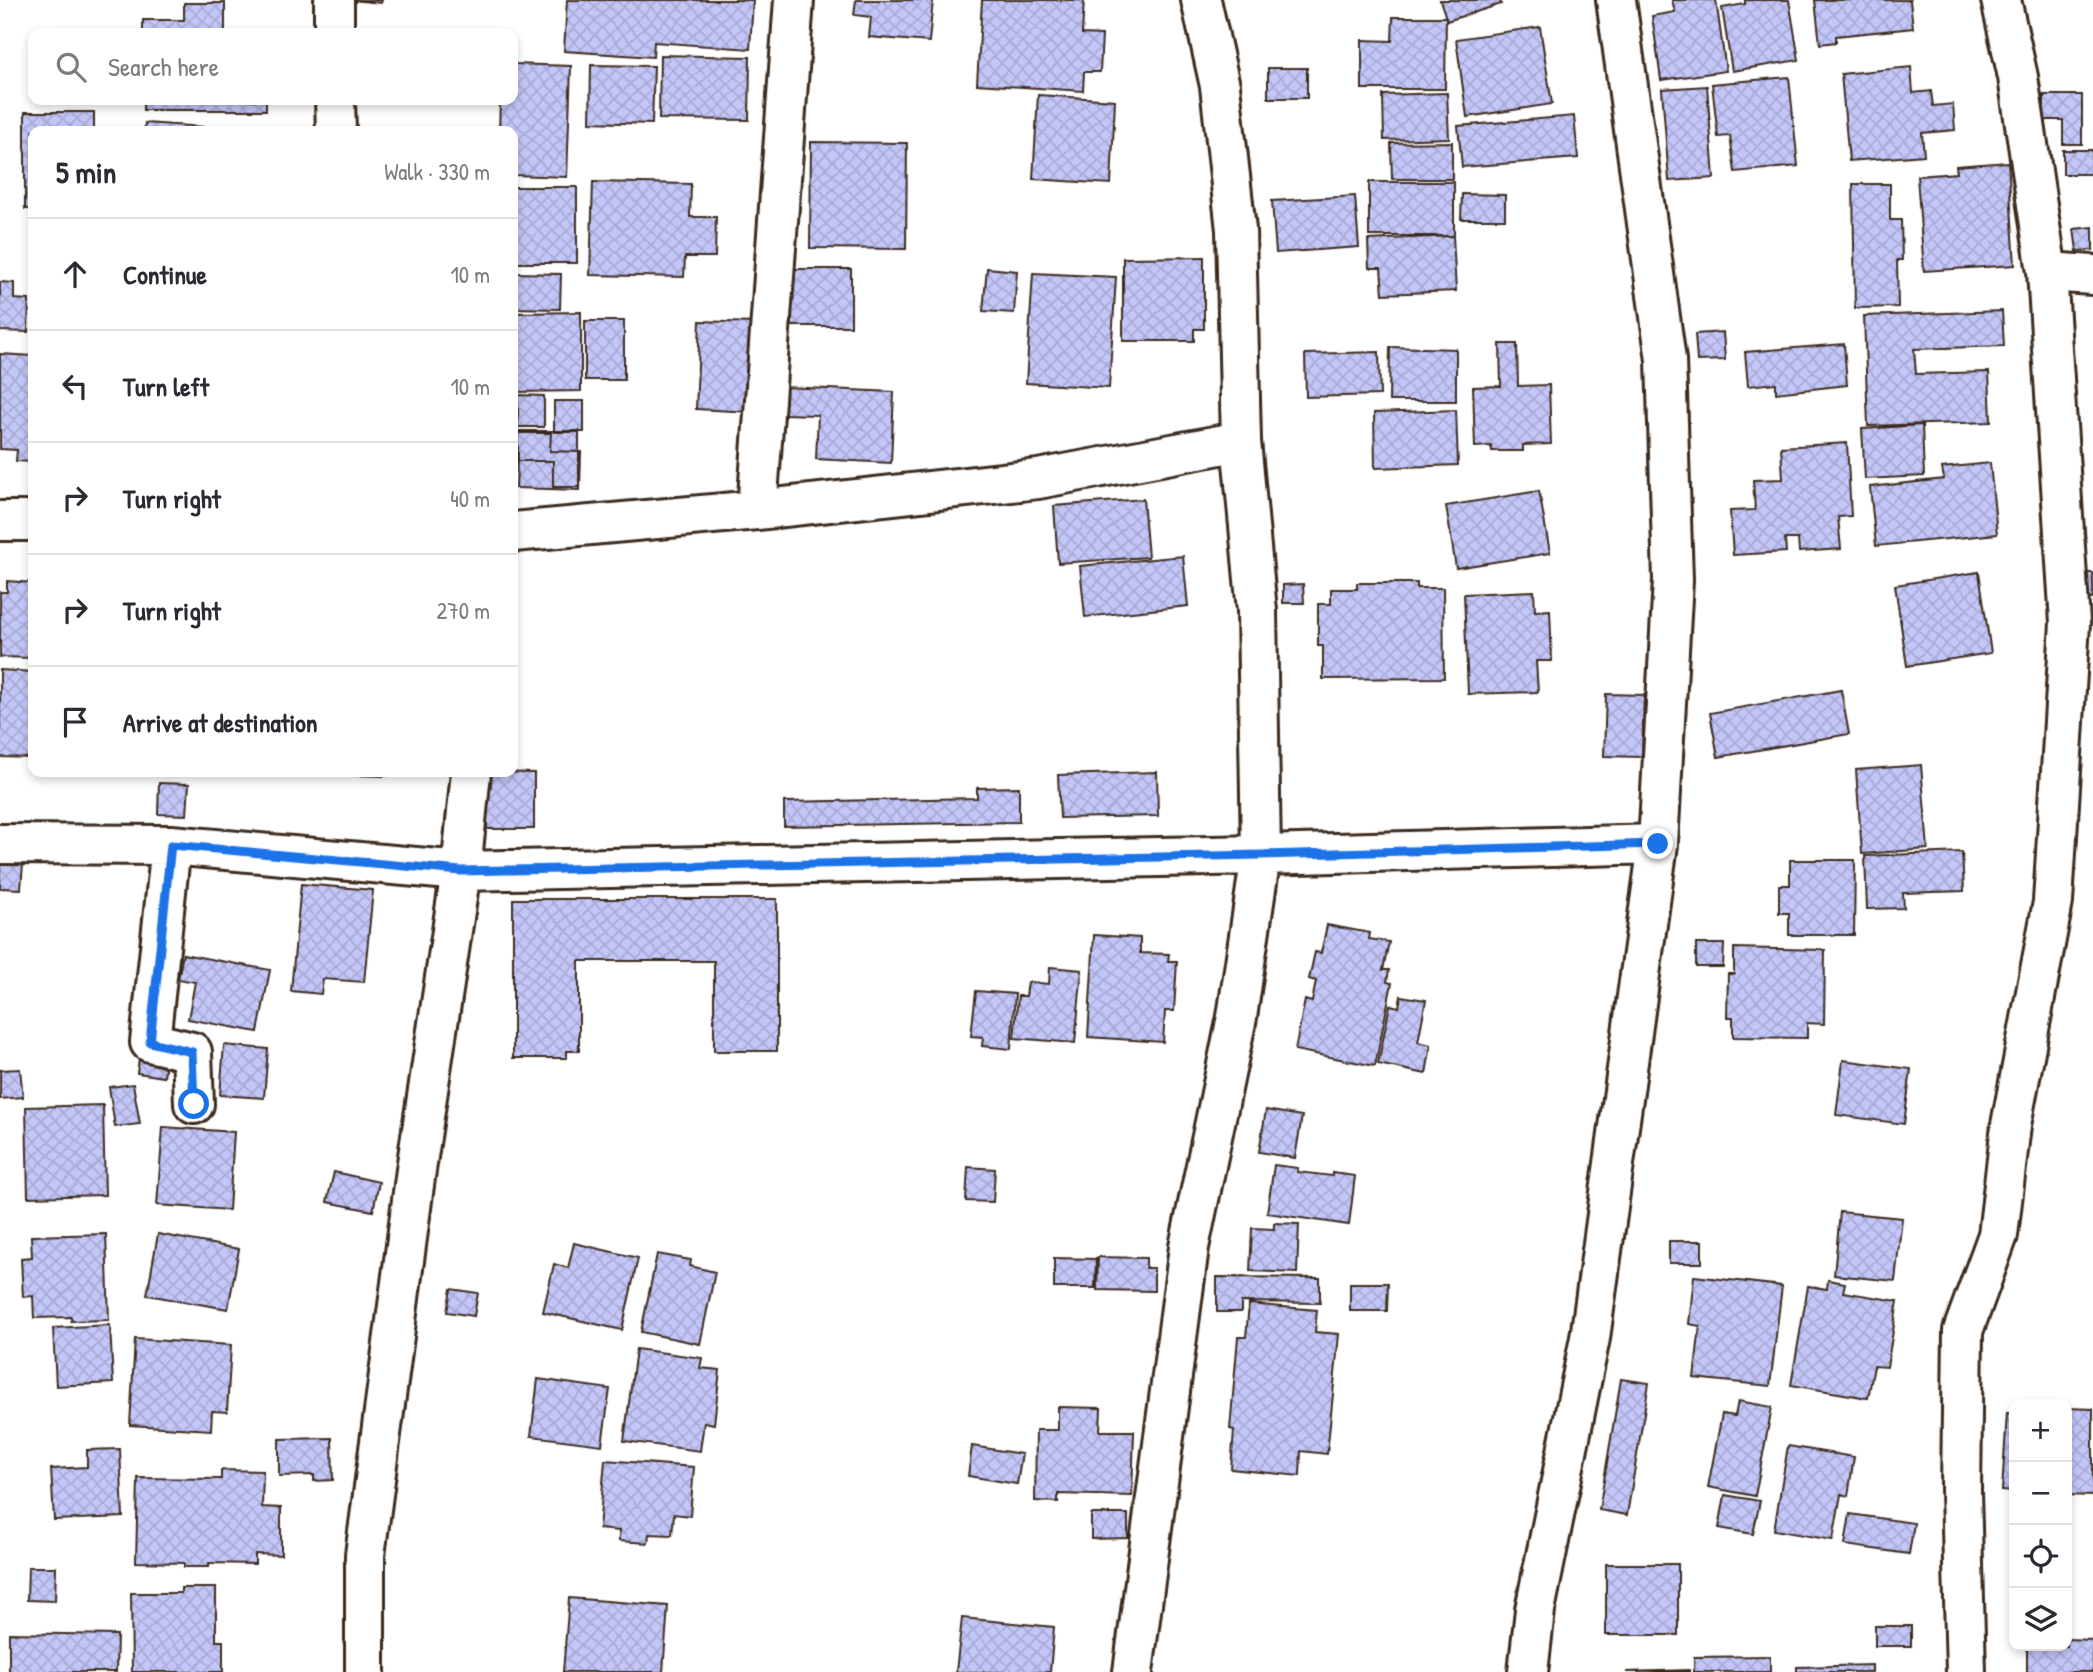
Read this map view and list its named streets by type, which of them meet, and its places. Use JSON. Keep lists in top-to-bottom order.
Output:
{
  "page": {
    "search": "Search here",
    "heading": ["5 min", "Walk · 330 m"],
    "list": [
      ["Continue", "10 m"],
      ["Turn left", "10 m"],
      ["Turn right", "40 m"],
      ["Turn right", "270 m"],
      "Arrive at destination"
    ],
    "map_buttons": ["+", "−"]
  }
}
